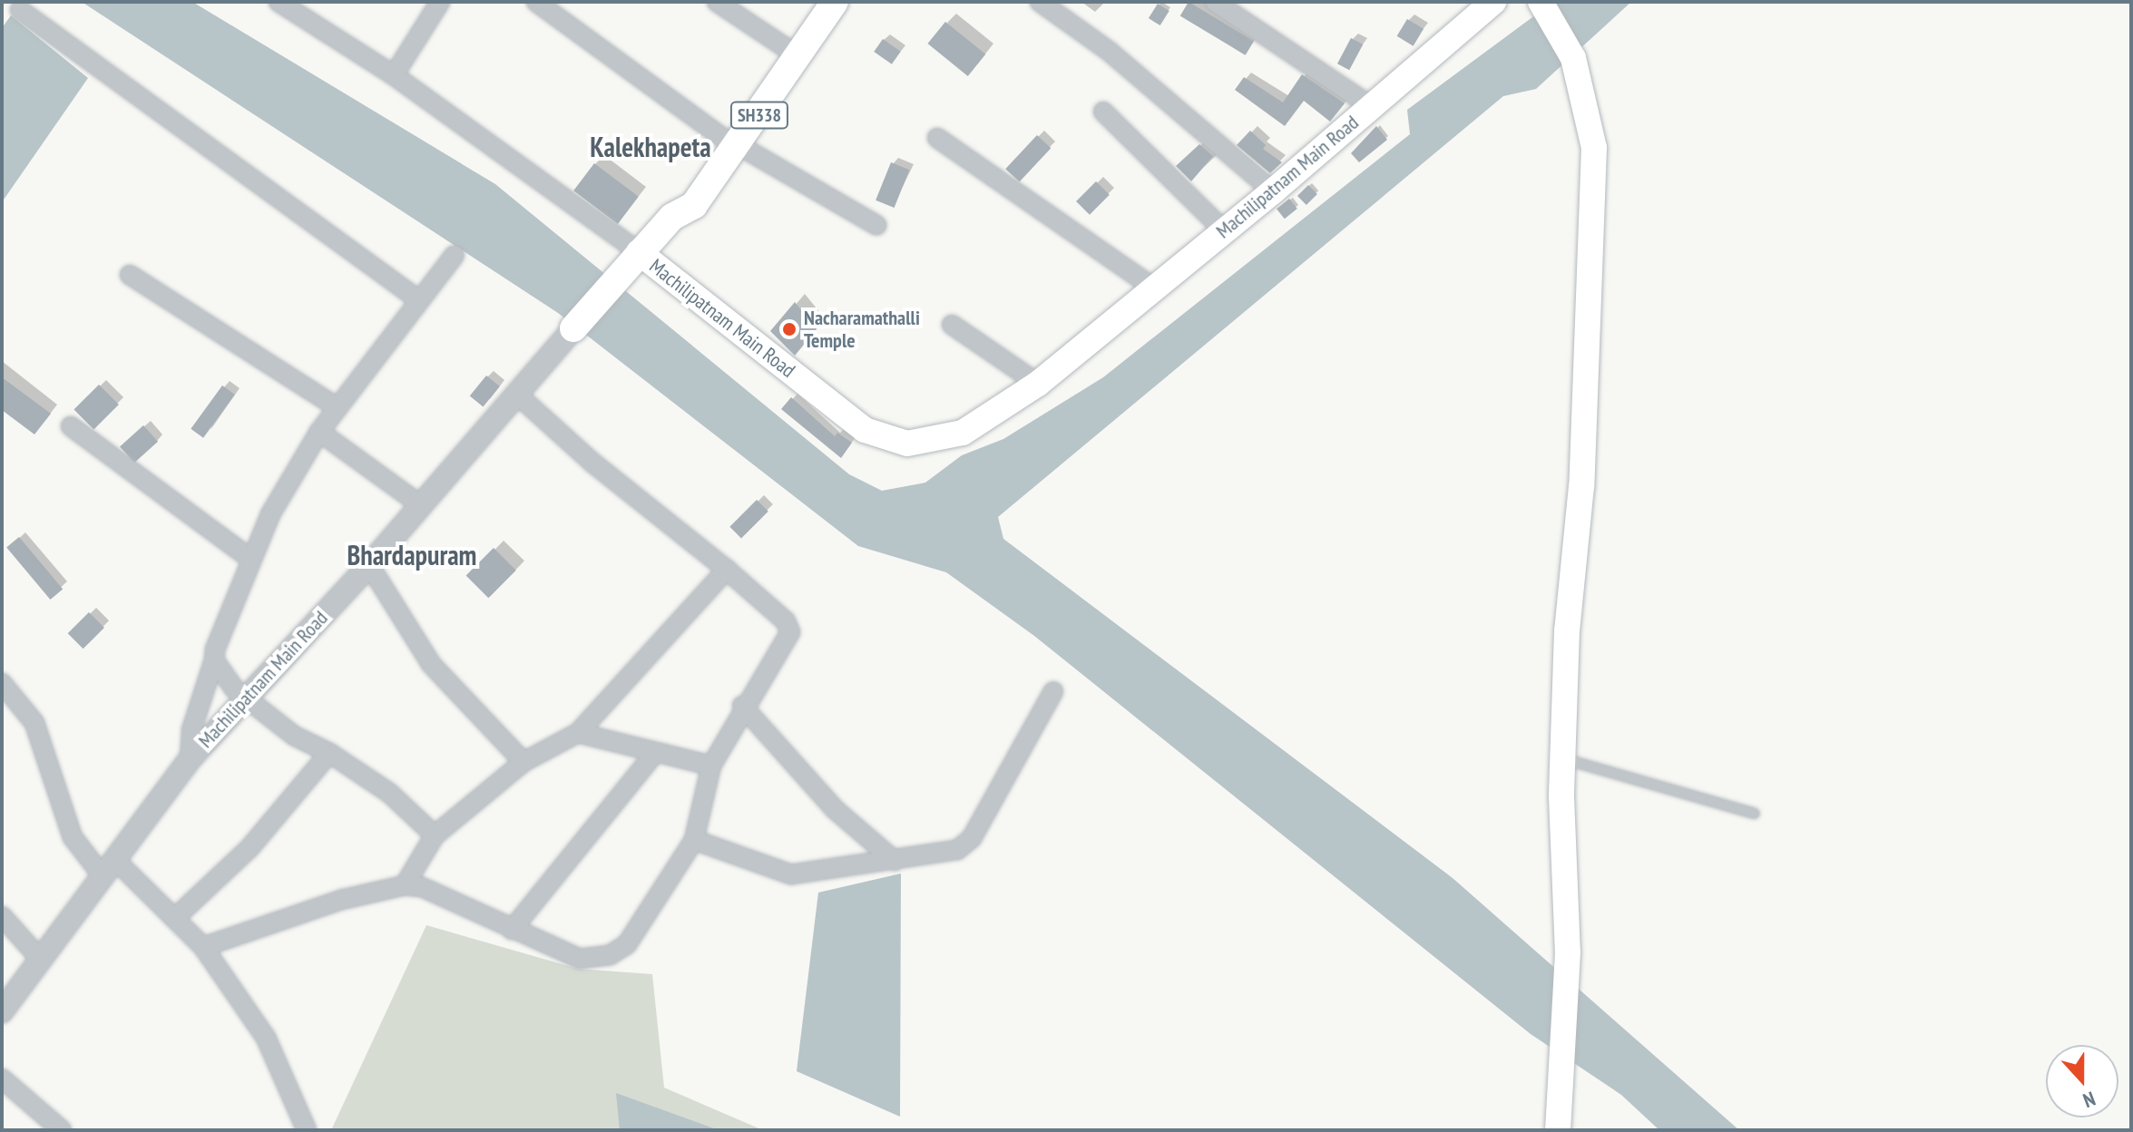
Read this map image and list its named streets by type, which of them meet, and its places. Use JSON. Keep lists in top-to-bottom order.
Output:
{
  "streets": {
    "main road": ["SH338", "Machilipatnam Main Road"]
  },
  "crossings": [
    ["SH338", "Machilipatnam Main Road"]
  ],
  "districts": ["Kalekhapeta", "Bhardapuram"],
  "places": ["Nacharamathalli Temple"],
  "north": "bottom"
}
